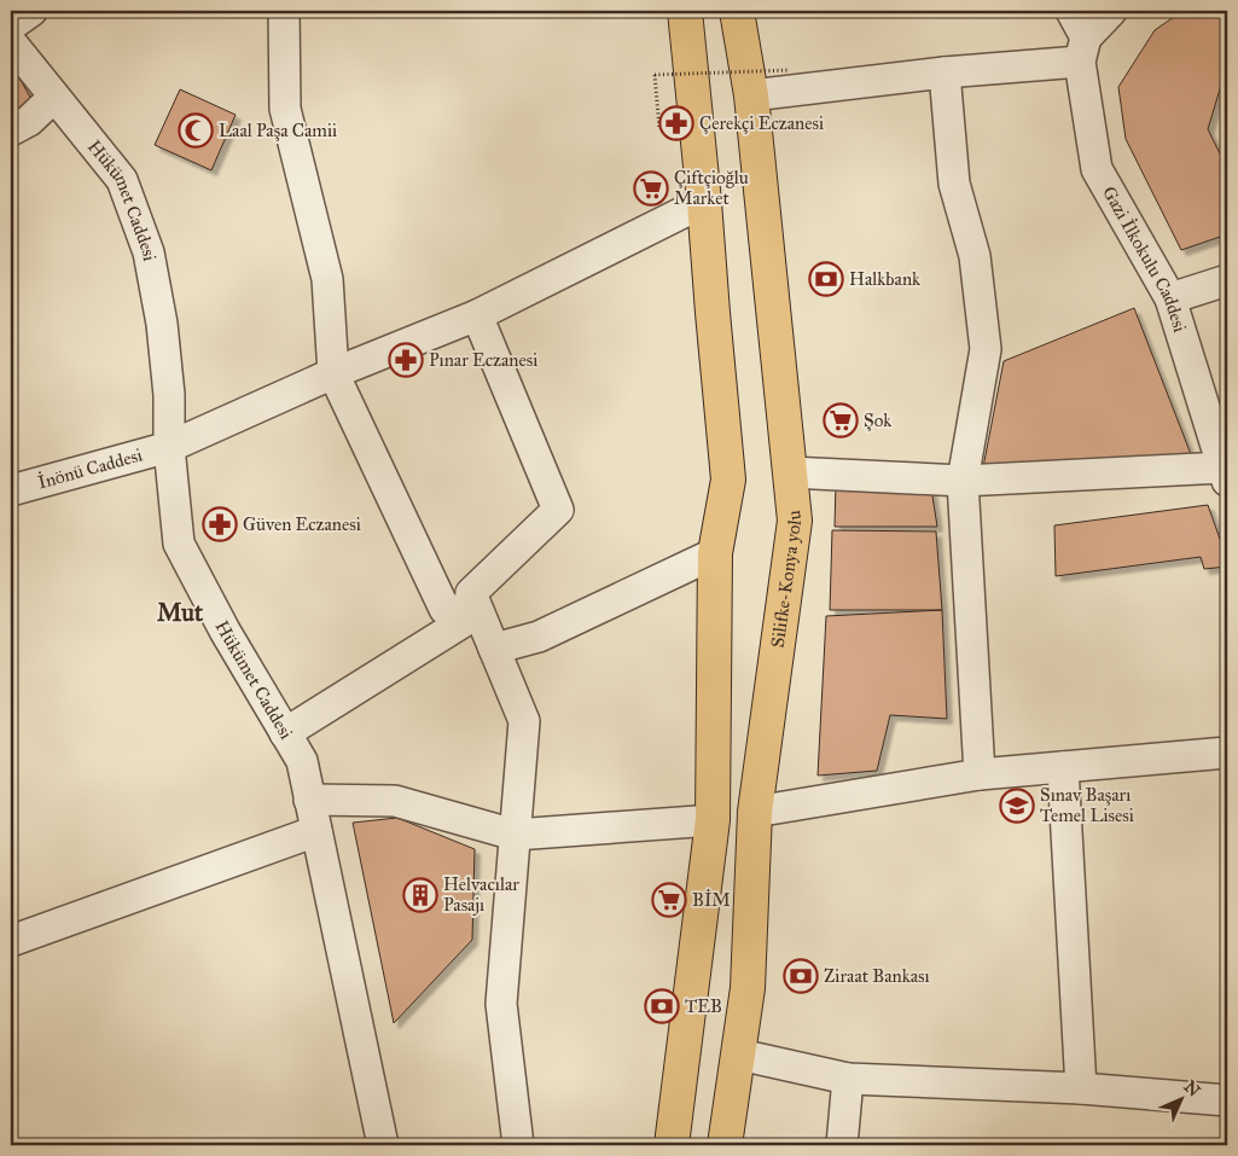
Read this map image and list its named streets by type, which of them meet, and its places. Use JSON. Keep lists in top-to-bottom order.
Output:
{
  "streets": {
    "highway": ["Silifke-Konya yolu"],
    "street": ["Hükümet Caddesi", "Gazi İlkokulu Caddesi", "İnönü Caddesi"]
  },
  "crossings": [
    ["Hükümet Caddesi", "İnönü Caddesi"]
  ],
  "districts": ["Mut"],
  "places": {
    "pharmacy": ["Çerekçi Eczanesi", "Pınar Eczanesi", "Güven Eczanesi"],
    "mosque": ["Laal Paşa Camii"],
    "supermarket": ["Çiftçioğlu Market", "Şok", "BİM"],
    "bank": ["Halkbank", "Ziraat Bankası", "TEB"],
    "school or university": ["Sınav Başarı Temel Lisesi"],
    "building": ["Helvacılar Pasajı"]
  },
  "north": "top right"
}
